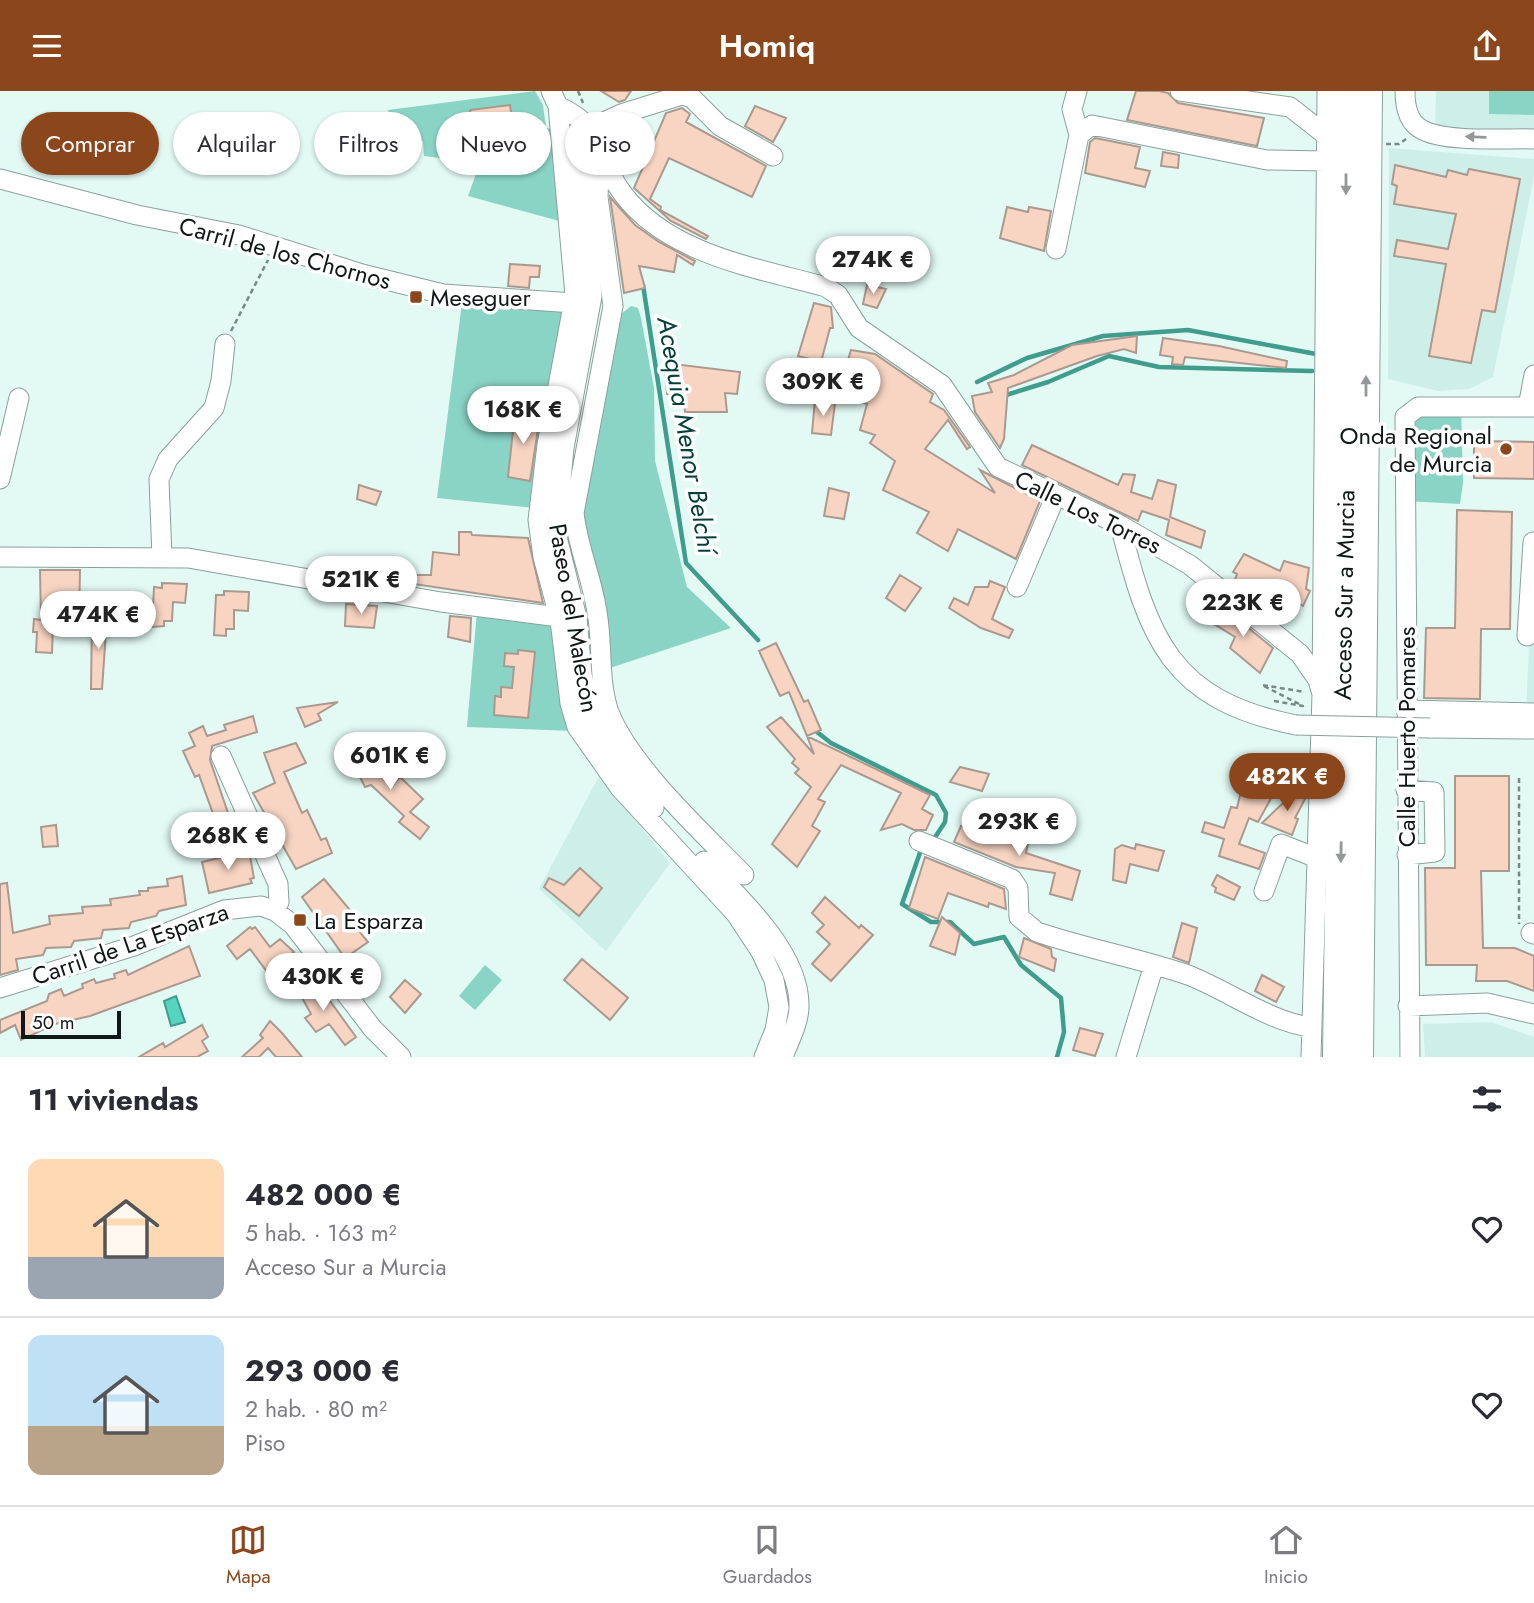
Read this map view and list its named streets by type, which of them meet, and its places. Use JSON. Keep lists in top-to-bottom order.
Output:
{
  "streets": {
    "highway": ["Acceso Sur a Murcia"],
    "street": [
      "Carril de los Chornos",
      "Calle Los Torres",
      "Paseo del Malecón",
      "Calle Huerto Pomares",
      "Carril de La Esparza"
    ]
  },
  "water": ["Acequia Menor Belchí"],
  "places": {
    "transit": ["Meseguer", "La Esparza"],
    "other": ["Onda Regional de Murcia"]
  },
  "scale_bar": "50 m",
  "page": {
    "header": "Homiq",
    "chip": [
      "Comprar",
      "Alquilar",
      "Filtros",
      "Nuevo",
      "Piso"
    ],
    "price": [
      "274K €",
      "309K €",
      "168K €",
      "521K €",
      "223K €",
      "474K €",
      "601K €",
      "482K €",
      "293K €",
      "268K €",
      "430K €"
    ],
    "scale": "50 m",
    "heading": "11 viviendas",
    "list": [
      {
        "name": "482 000 €",
        "note": "5 hab. · 163 m² · Acceso Sur a Murcia"
      },
      {
        "name": "293 000 €",
        "note": "2 hab. · 80 m² · Piso"
      }
    ],
    "tabs": ["Mapa", "Guardados", "Inicio"]
  }
}
